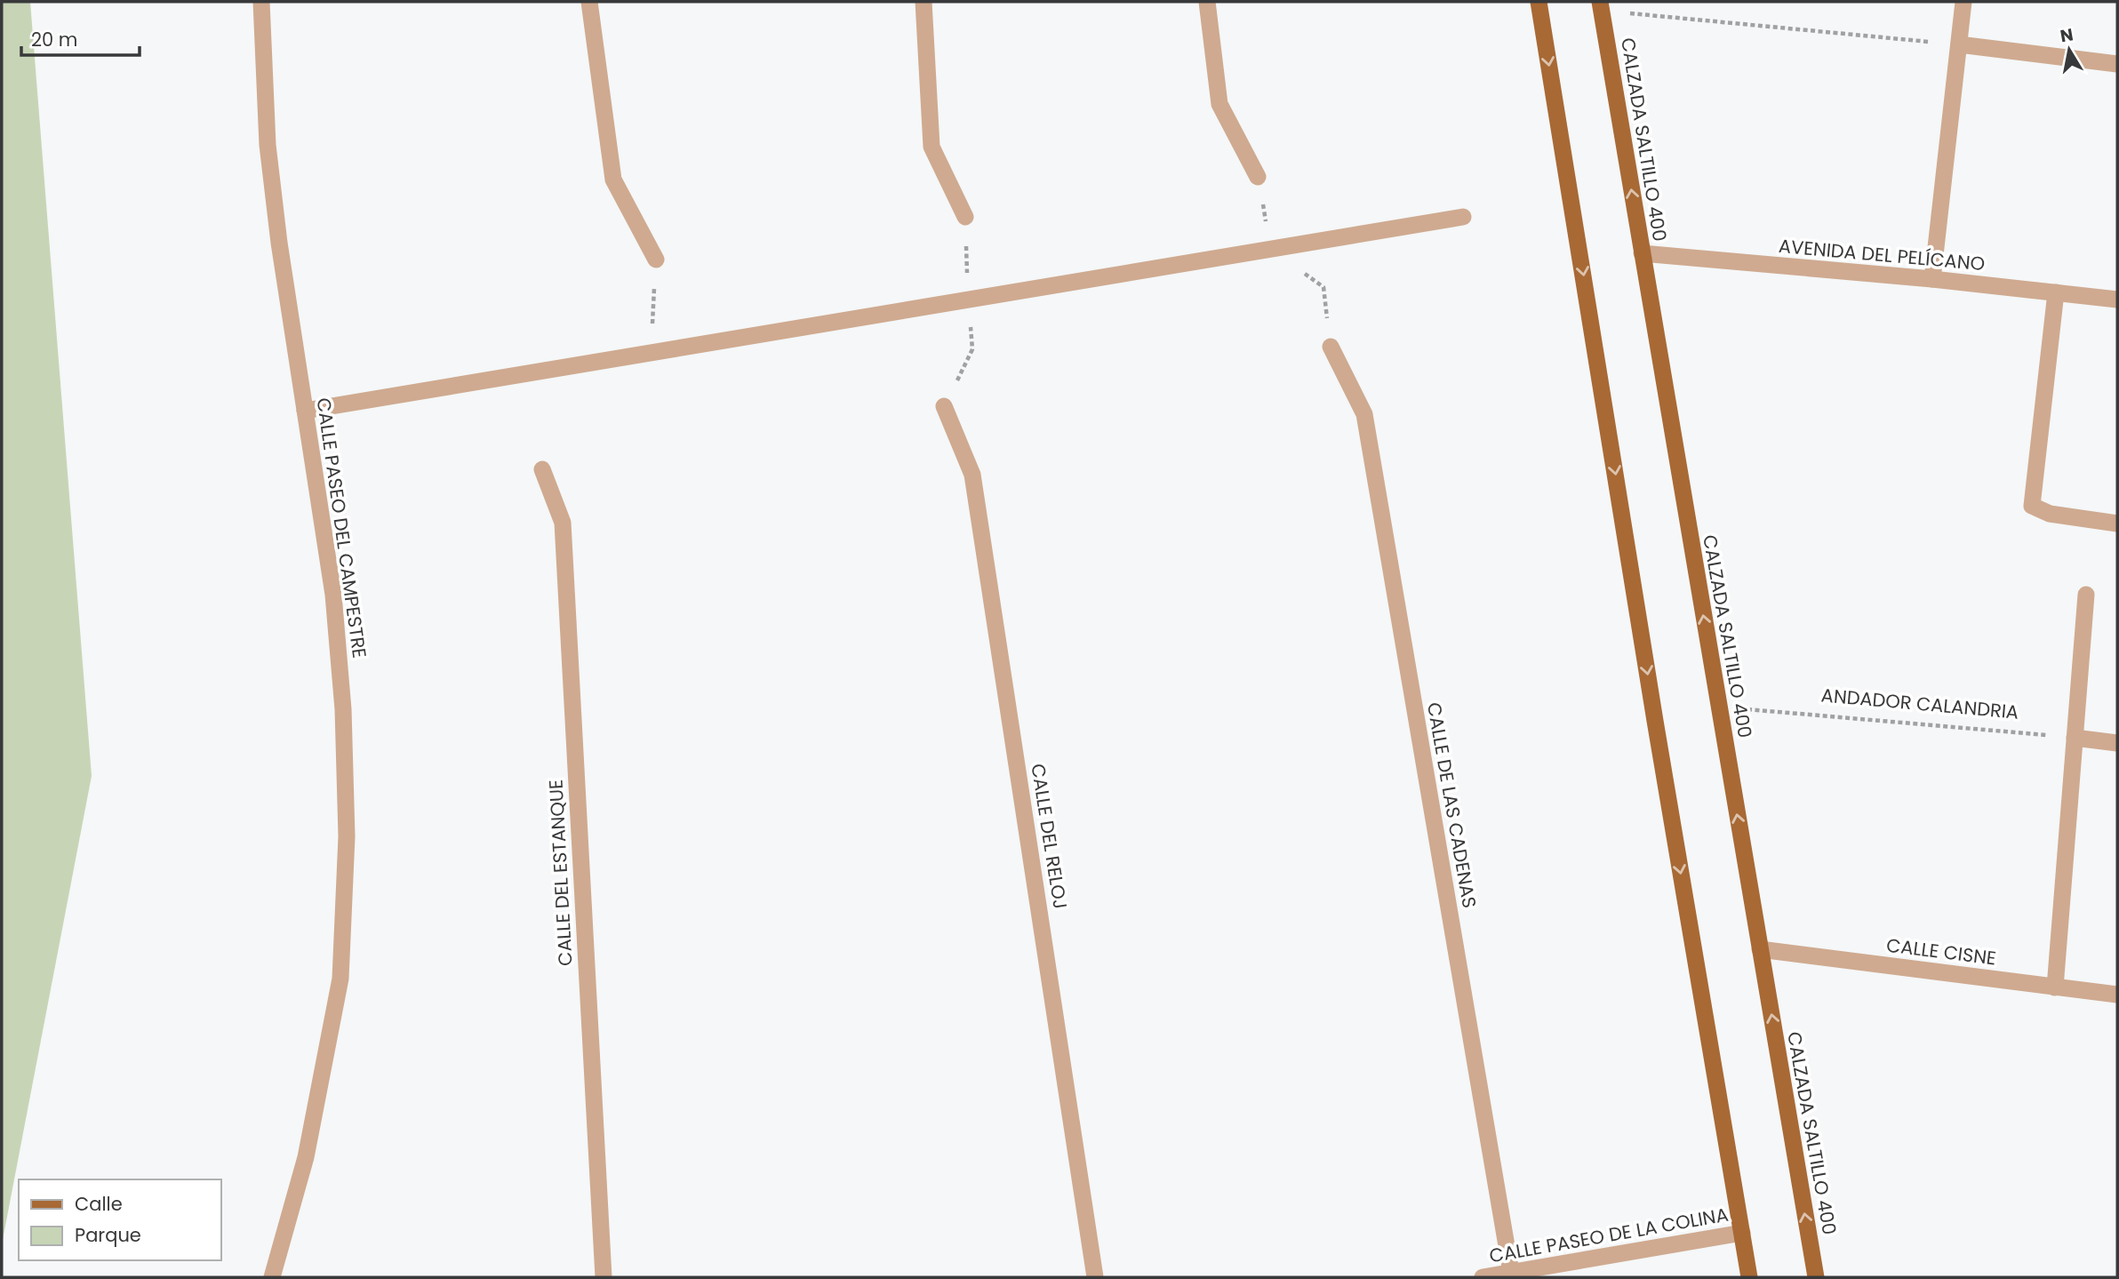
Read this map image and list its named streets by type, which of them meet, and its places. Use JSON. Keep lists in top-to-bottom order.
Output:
{
  "streets": {
    "main road": ["CALZADA SALTILLO 400"],
    "street": [
      "AVENIDA DEL PELÍCANO",
      "CALLE PASEO DEL CAMPESTRE",
      "CALLE DE LAS CADENAS",
      "CALLE DEL RELOJ",
      "CALLE DEL ESTANQUE",
      "CALLE CISNE",
      "CALLE PASEO DE LA COLINA"
    ],
    "path": ["ANDADOR CALANDRIA"]
  },
  "crossings": [
    ["CALZADA SALTILLO 400", "AVENIDA DEL PELÍCANO"],
    ["CALZADA SALTILLO 400", "ANDADOR CALANDRIA"],
    ["CALZADA SALTILLO 400", "CALLE CISNE"],
    ["CALLE DE LAS CADENAS", "CALLE PASEO DE LA COLINA"]
  ],
  "legend": ["Calle", "Parque"],
  "scale_bar": "20 m",
  "north": "top"
}
